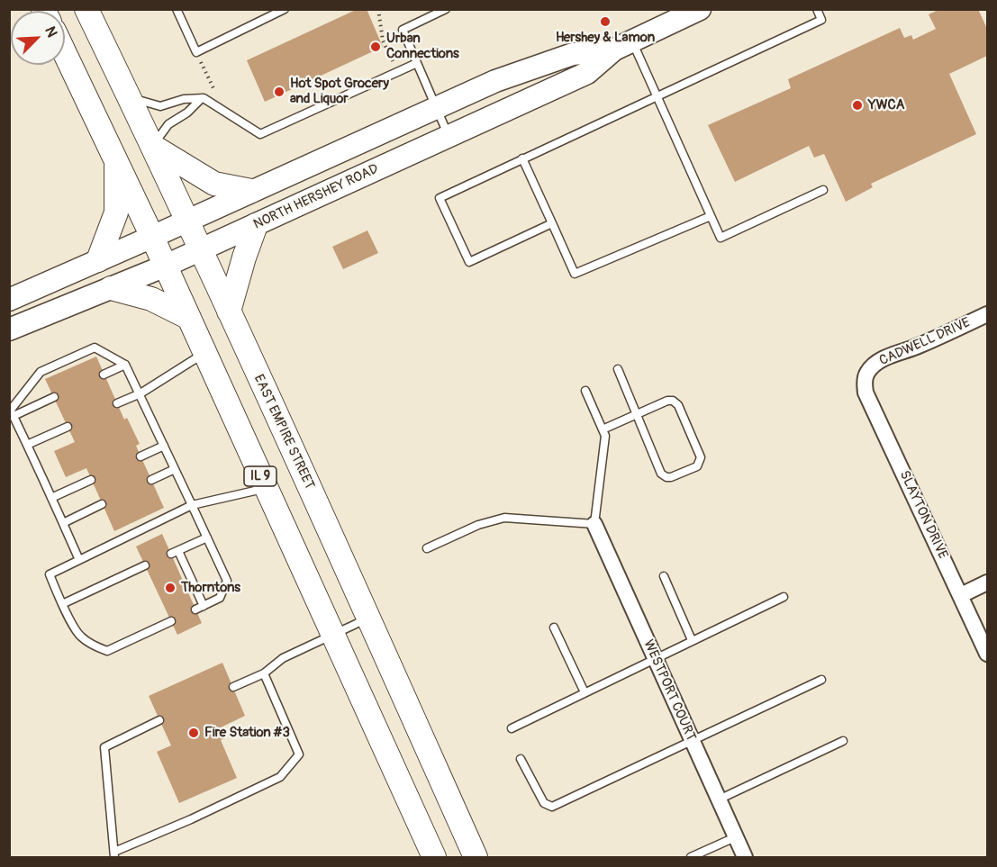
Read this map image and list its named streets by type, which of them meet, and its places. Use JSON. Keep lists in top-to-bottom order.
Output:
{
  "streets": {
    "main road": ["NORTH HERSHEY ROAD", "EAST EMPIRE STREET", "IL 9"],
    "street": ["CADWELL DRIVE", "SLAYTON DRIVE", "WESTPORT COURT"]
  },
  "crossings": [
    ["NORTH HERSHEY ROAD", "EAST EMPIRE STREET"],
    ["NORTH HERSHEY ROAD", "IL 9"],
    ["CADWELL DRIVE", "SLAYTON DRIVE"]
  ],
  "places": [
    "Hershey & Lamon",
    "Urban Connections",
    "Hot Spot Grocery and Liquor",
    "YWCA",
    "Thorntons",
    "Fire Station #3"
  ],
  "north": "top right"
}
